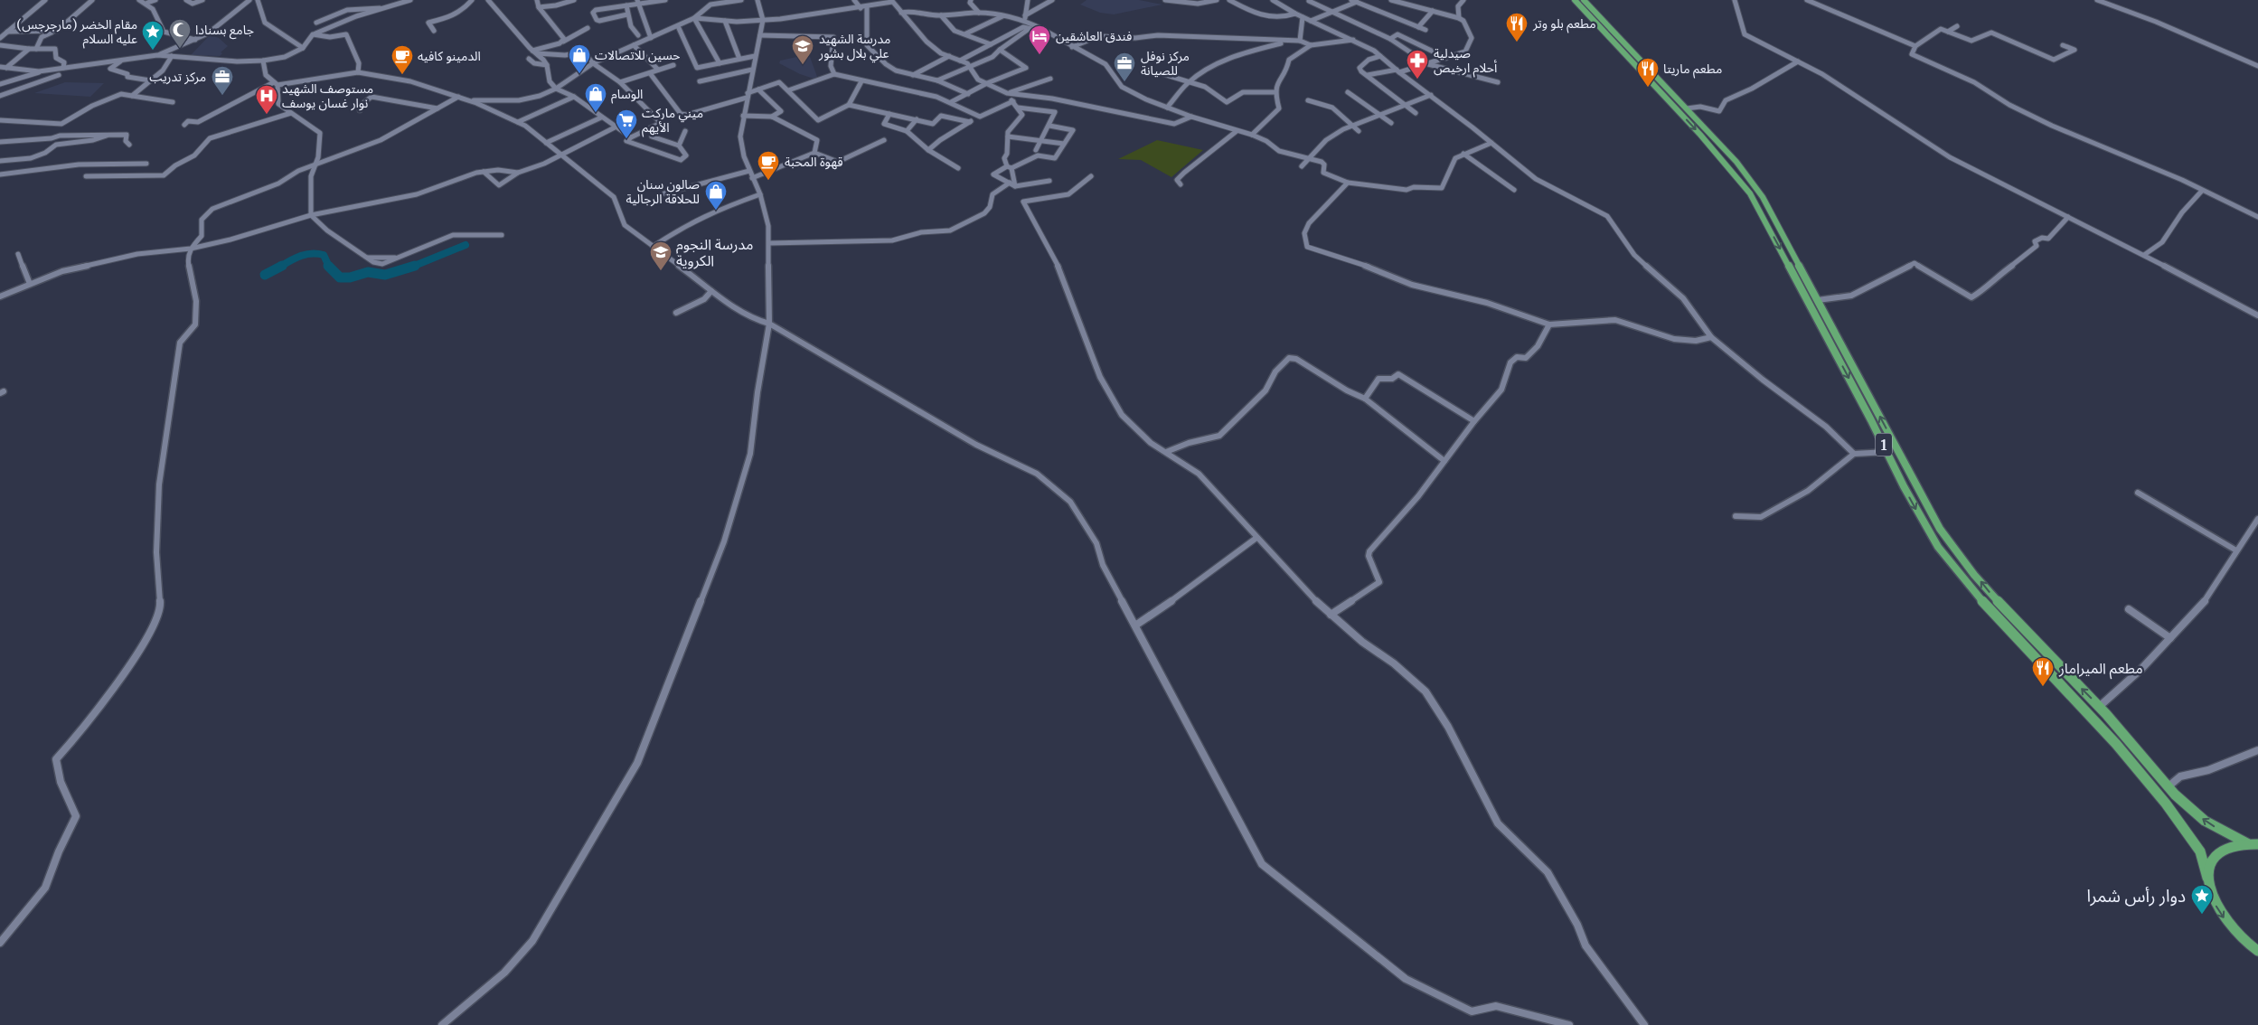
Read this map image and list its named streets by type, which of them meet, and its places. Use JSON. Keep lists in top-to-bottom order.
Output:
{
  "streets": {
    "main road": ["1"]
  },
  "places": {
    "restaurant": ["مطعم بلو وتر", "مطعم ماريتا", "مطعم الميرامار"],
    "mosque": ["جامع بسنادا"],
    "place": ["مقام الخضر (مارجرجس) عليه السلام", "دوار رأس شمرا"],
    "hotel": ["فندق العاشقين"],
    "school or university": ["مدرسة الشهيد علي بلال بشور", "مدرسة النجوم الكروية"],
    "shop": ["حسين للاتصالات", "الوسام", "صالون سنان للحلاقة الرجالية"],
    "cafe": ["الدمينو كافيه", "قهوة المحبة"],
    "pharmacy": ["صيدلية أحلام ارخيص"],
    "office": ["مركز نوفل للصيانة", "مركز تدريب"],
    "hospital": ["مستوصف الشهيد نوار غسان يوسف"],
    "supermarket": ["ميني ماركت الأيهم"]
  }
}
